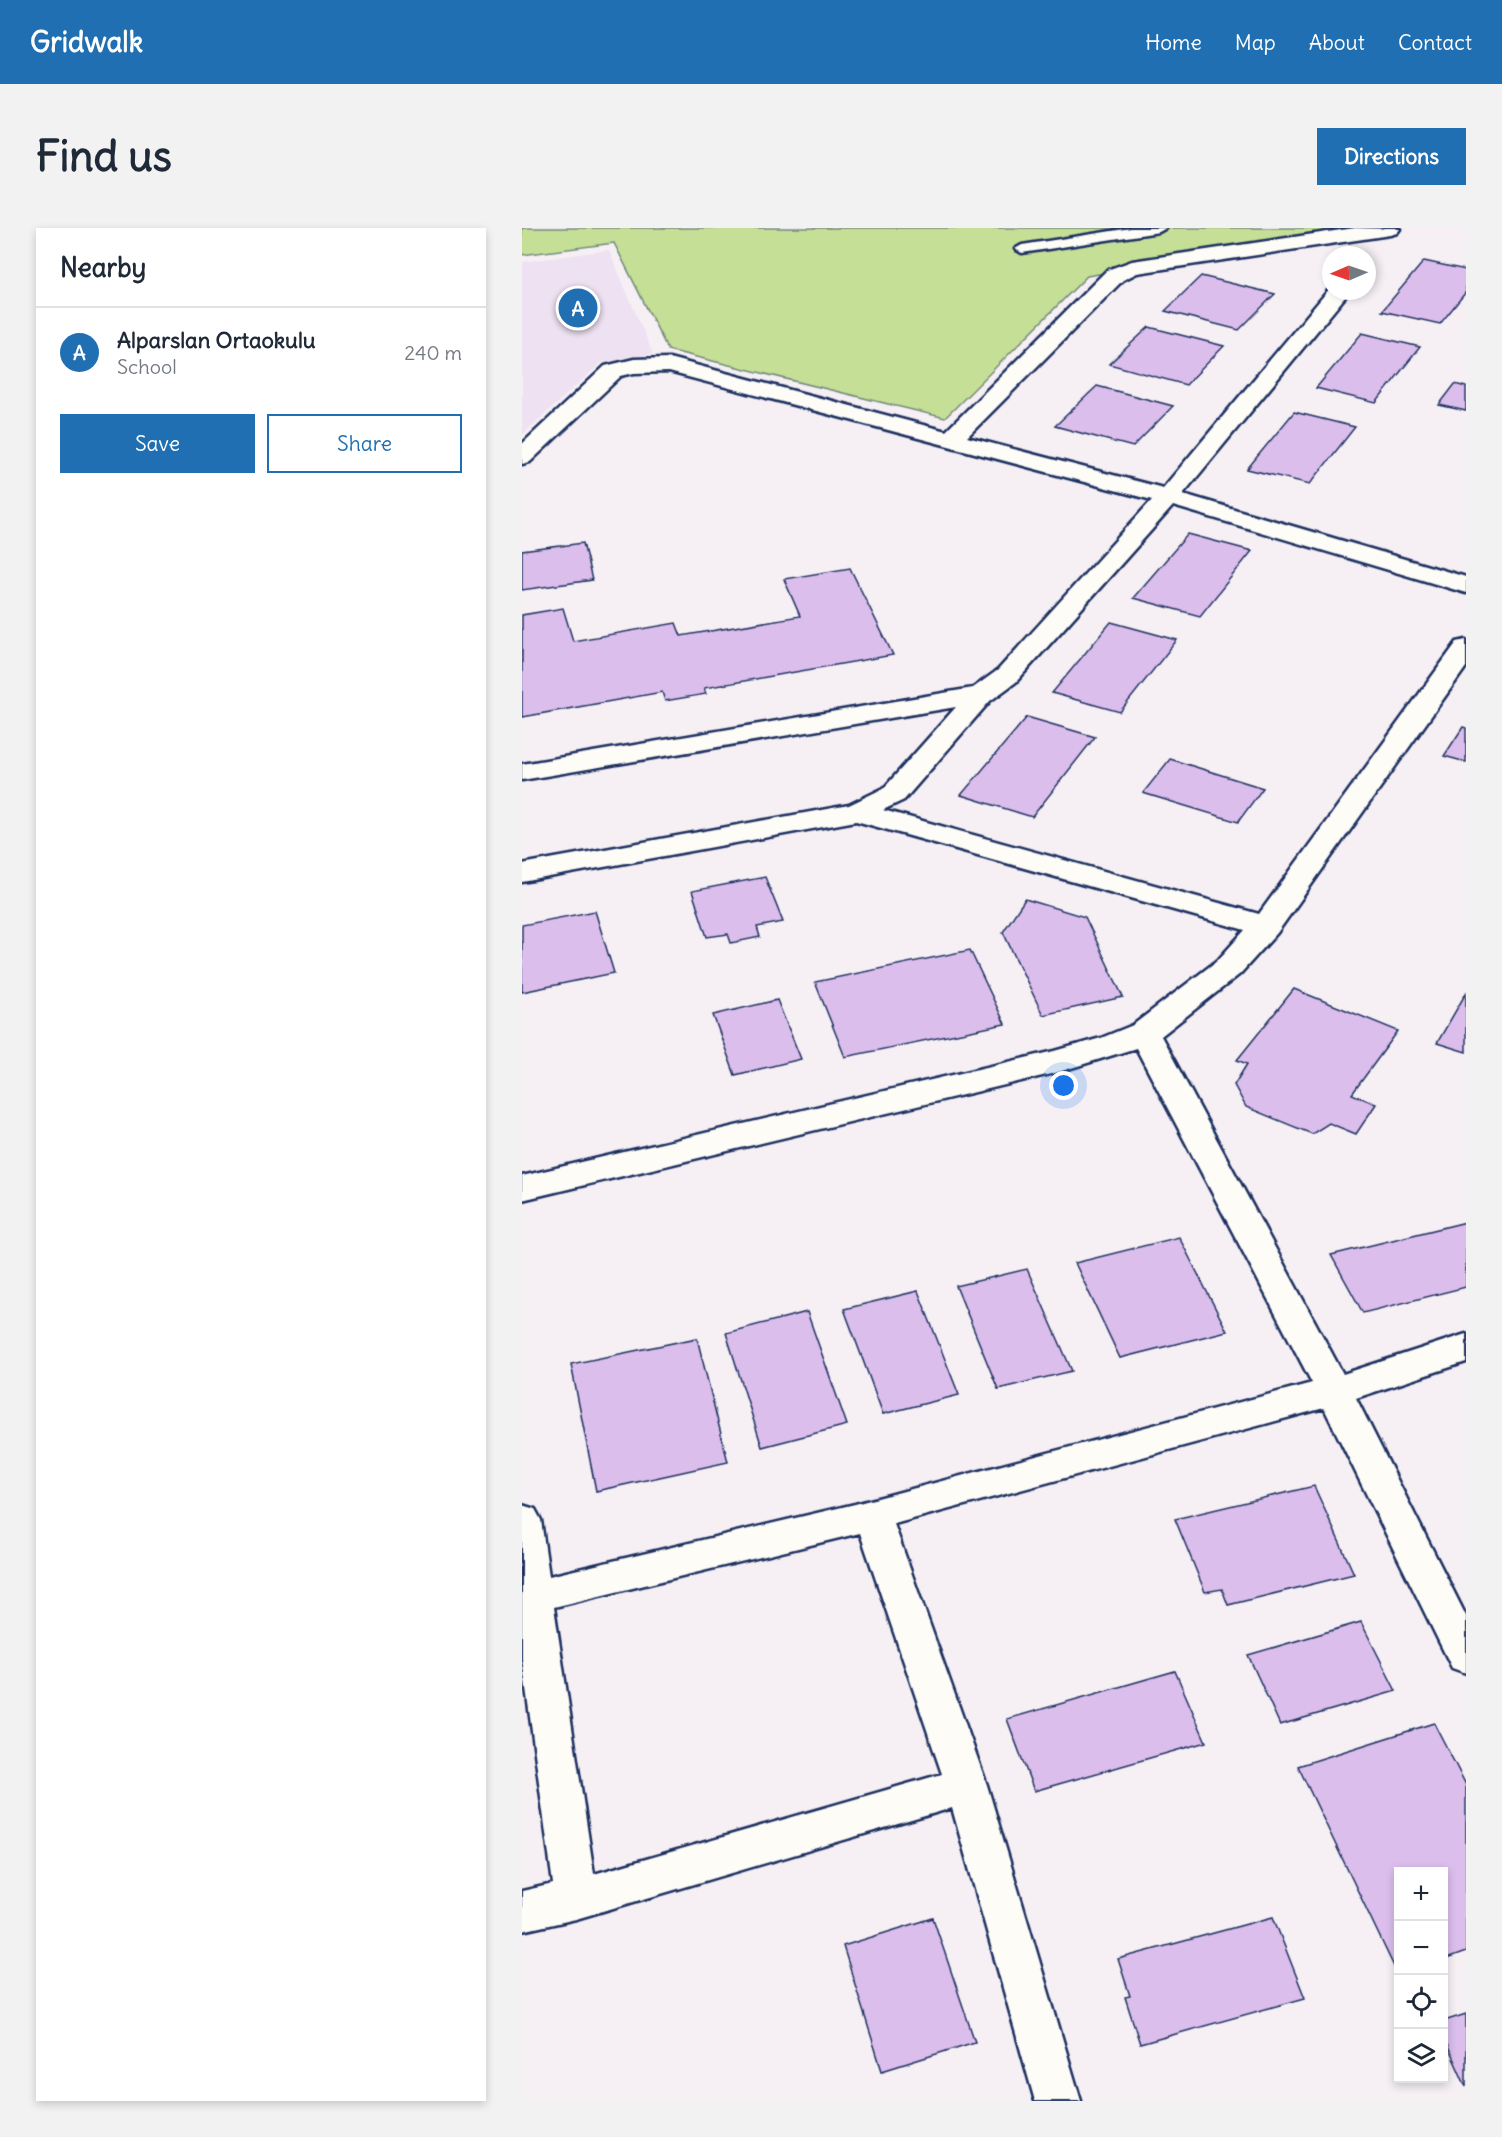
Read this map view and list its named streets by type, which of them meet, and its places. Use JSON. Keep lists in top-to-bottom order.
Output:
{
  "north": "left",
  "page": {
    "header": "Gridwalk",
    "nav": [
      "Home",
      "Map",
      "About",
      "Contact"
    ],
    "buttons": [
      "Directions",
      ["Save", "Share"]
    ],
    "title": "Find us",
    "heading": "Nearby",
    "pins": "A",
    "list": [
      {
        "mark": "A",
        "name": "Alparslan Ortaokulu",
        "note": "School",
        "value": "240 m"
      }
    ],
    "map_buttons": ["+", "−"]
  }
}
